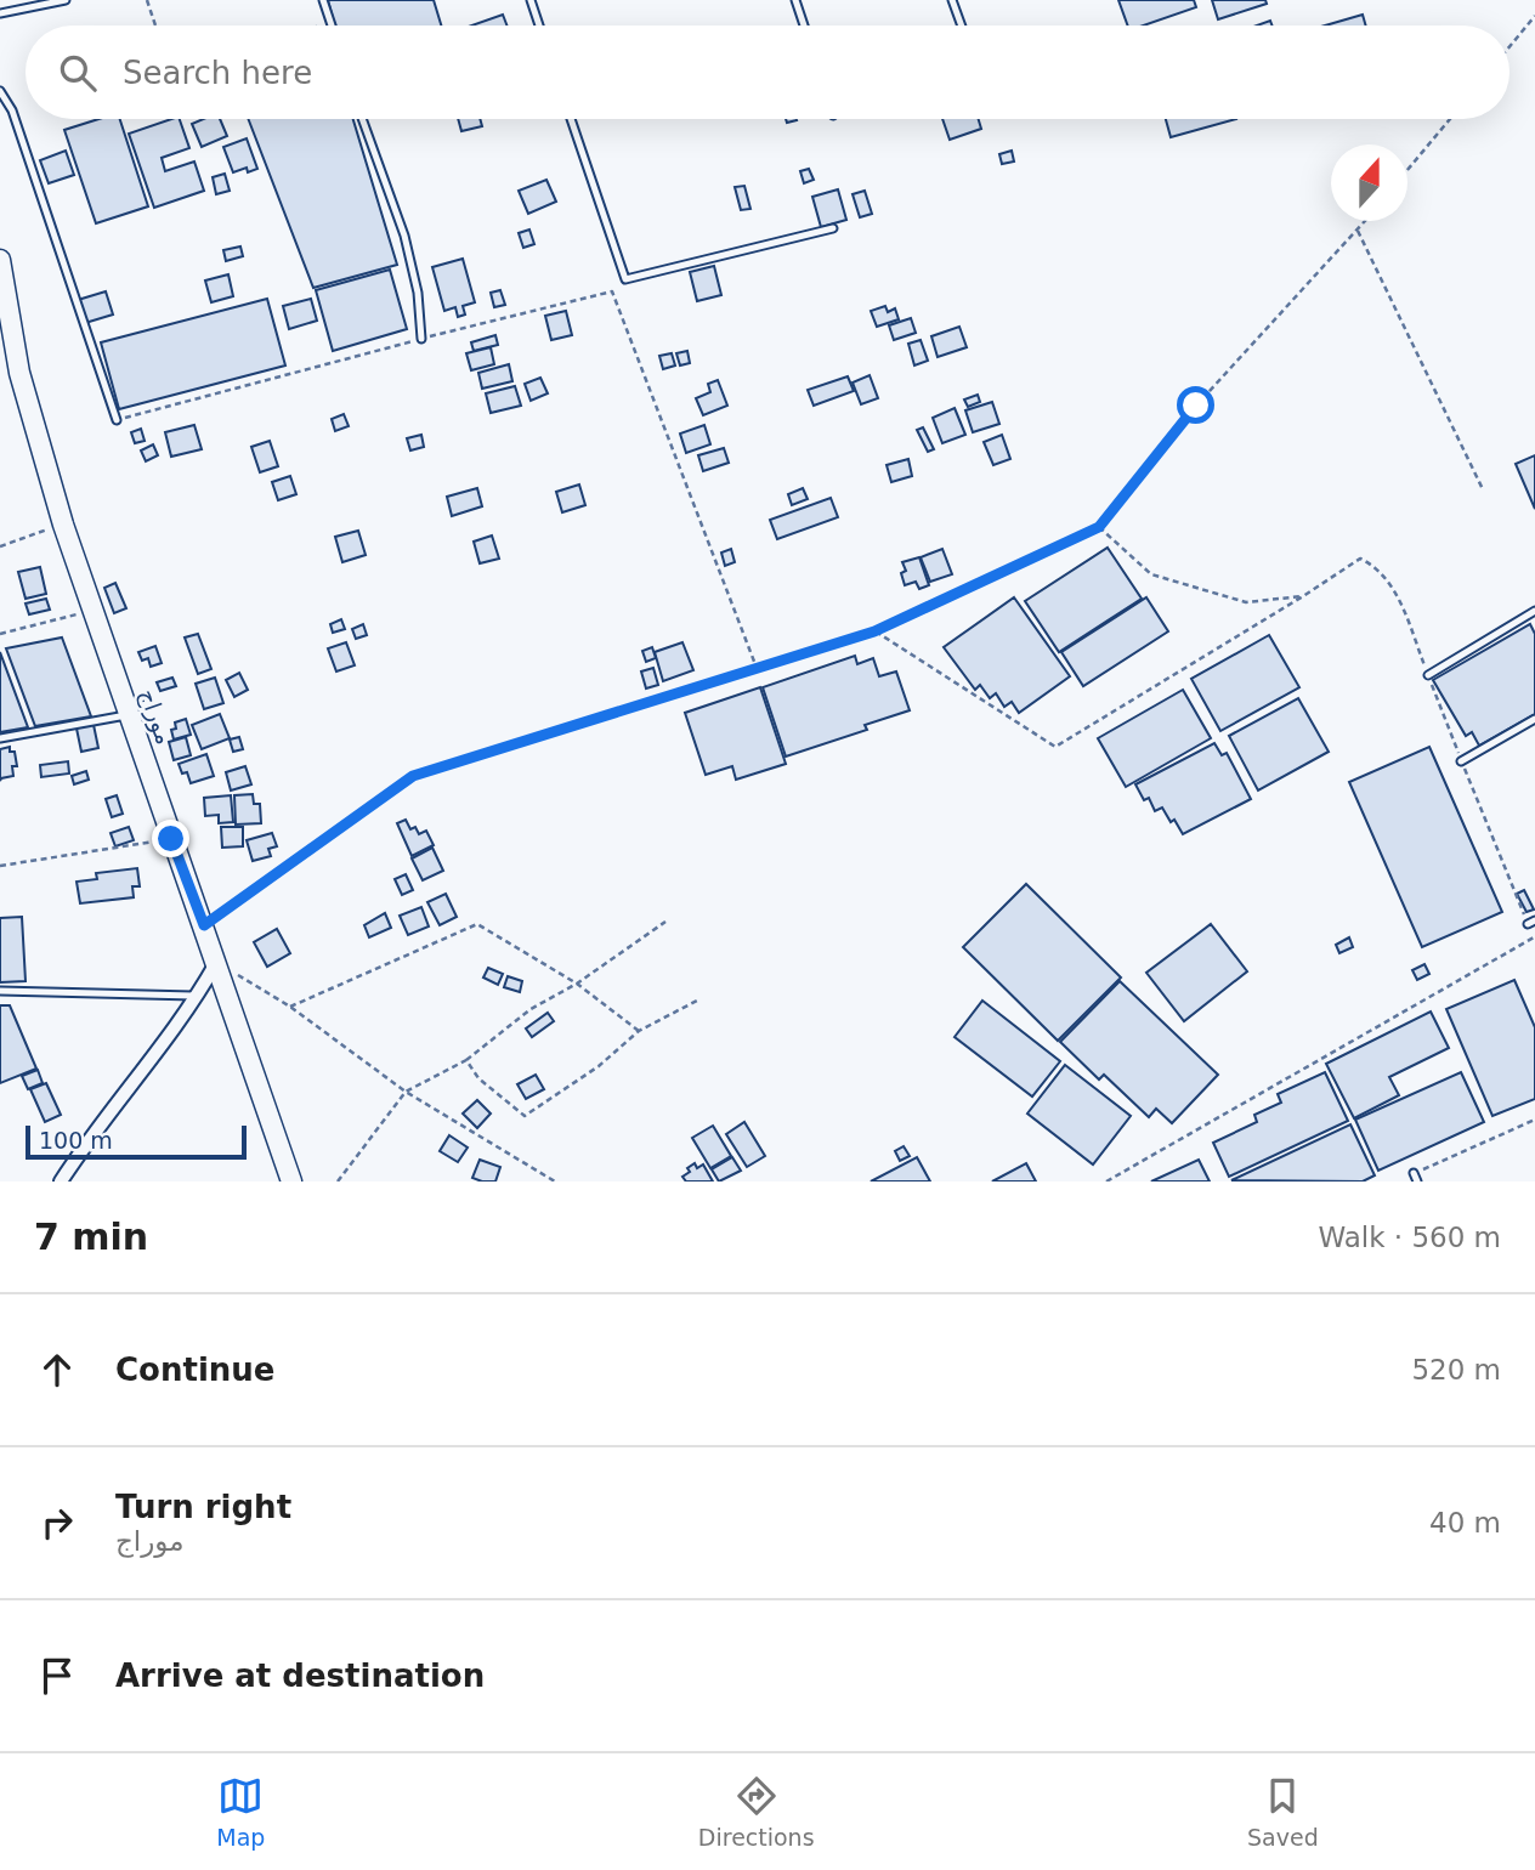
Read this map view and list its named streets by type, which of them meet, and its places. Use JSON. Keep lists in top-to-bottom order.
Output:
{
  "streets": {
    "main road": ["موراج"]
  },
  "scale_bar": "100 m",
  "north": "top",
  "page": {
    "search": "Search here",
    "scale": "100 m",
    "heading": ["7 min", "Walk · 560 m"],
    "list": [
      ["Continue", "520 m"],
      ["Turn right", "موراج", "40 m"],
      "Arrive at destination"
    ],
    "nav": ["Map", "Directions", "Saved"]
  }
}
